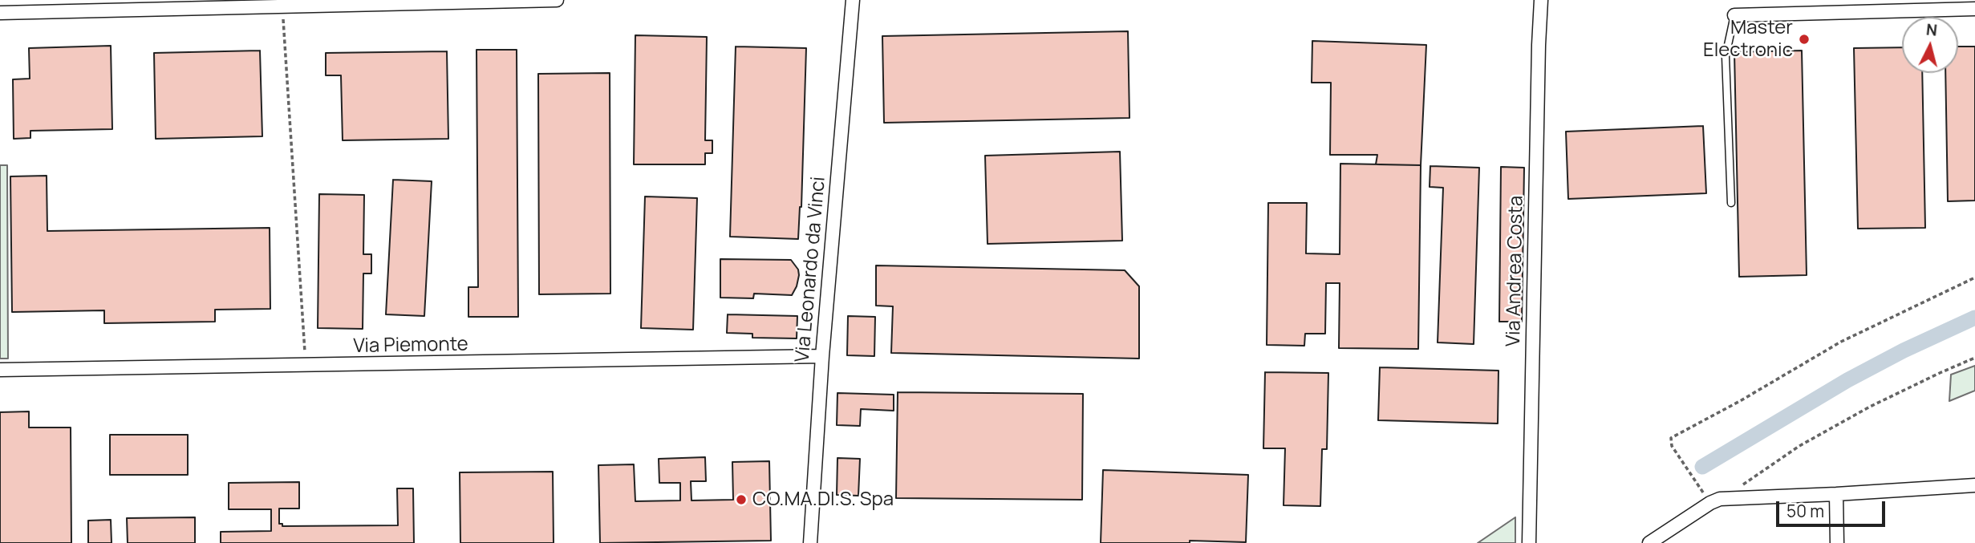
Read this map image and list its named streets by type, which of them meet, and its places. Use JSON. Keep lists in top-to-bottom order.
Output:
{
  "streets": {
    "street": ["Via Leonardo da Vinci", "Via Andrea Costa", "Via Piemonte"]
  },
  "crossings": [
    ["Via Leonardo da Vinci", "Via Piemonte"]
  ],
  "places": ["Master Electronic", "CO.MA.DI.S. Spa"],
  "scale_bar": "50 m",
  "north": "top"
}
